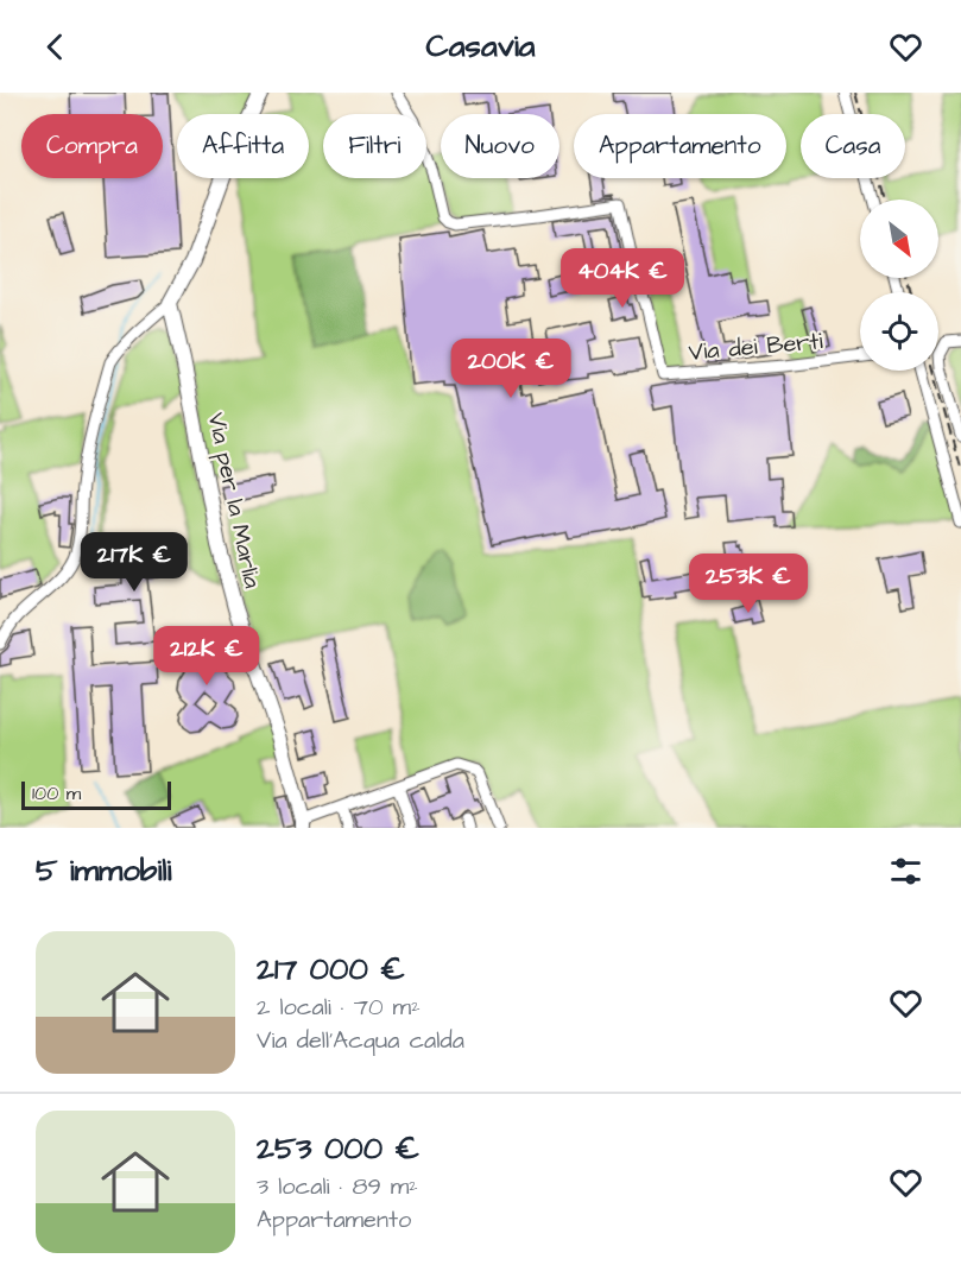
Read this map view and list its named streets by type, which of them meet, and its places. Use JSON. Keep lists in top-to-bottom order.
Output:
{
  "streets": {
    "street": ["Via dei Berti", "Via per la Marlia"]
  },
  "scale_bar": "100 m",
  "north": "bottom right",
  "page": {
    "header": "Casavia",
    "chip": [
      "Compra",
      "Affitta",
      "Filtri",
      "Nuovo",
      "Appartamento",
      "Casa"
    ],
    "price": [
      "404K €",
      "200K €",
      "217K €",
      "253K €",
      "212K €"
    ],
    "scale": "100 m",
    "heading": "5 immobili",
    "list": [
      {
        "name": "217 000 €",
        "note": "2 locali · 70 m² · Via dell'Acqua calda"
      },
      {
        "name": "253 000 €",
        "note": "3 locali · 89 m² · Appartamento"
      }
    ]
  }
}
